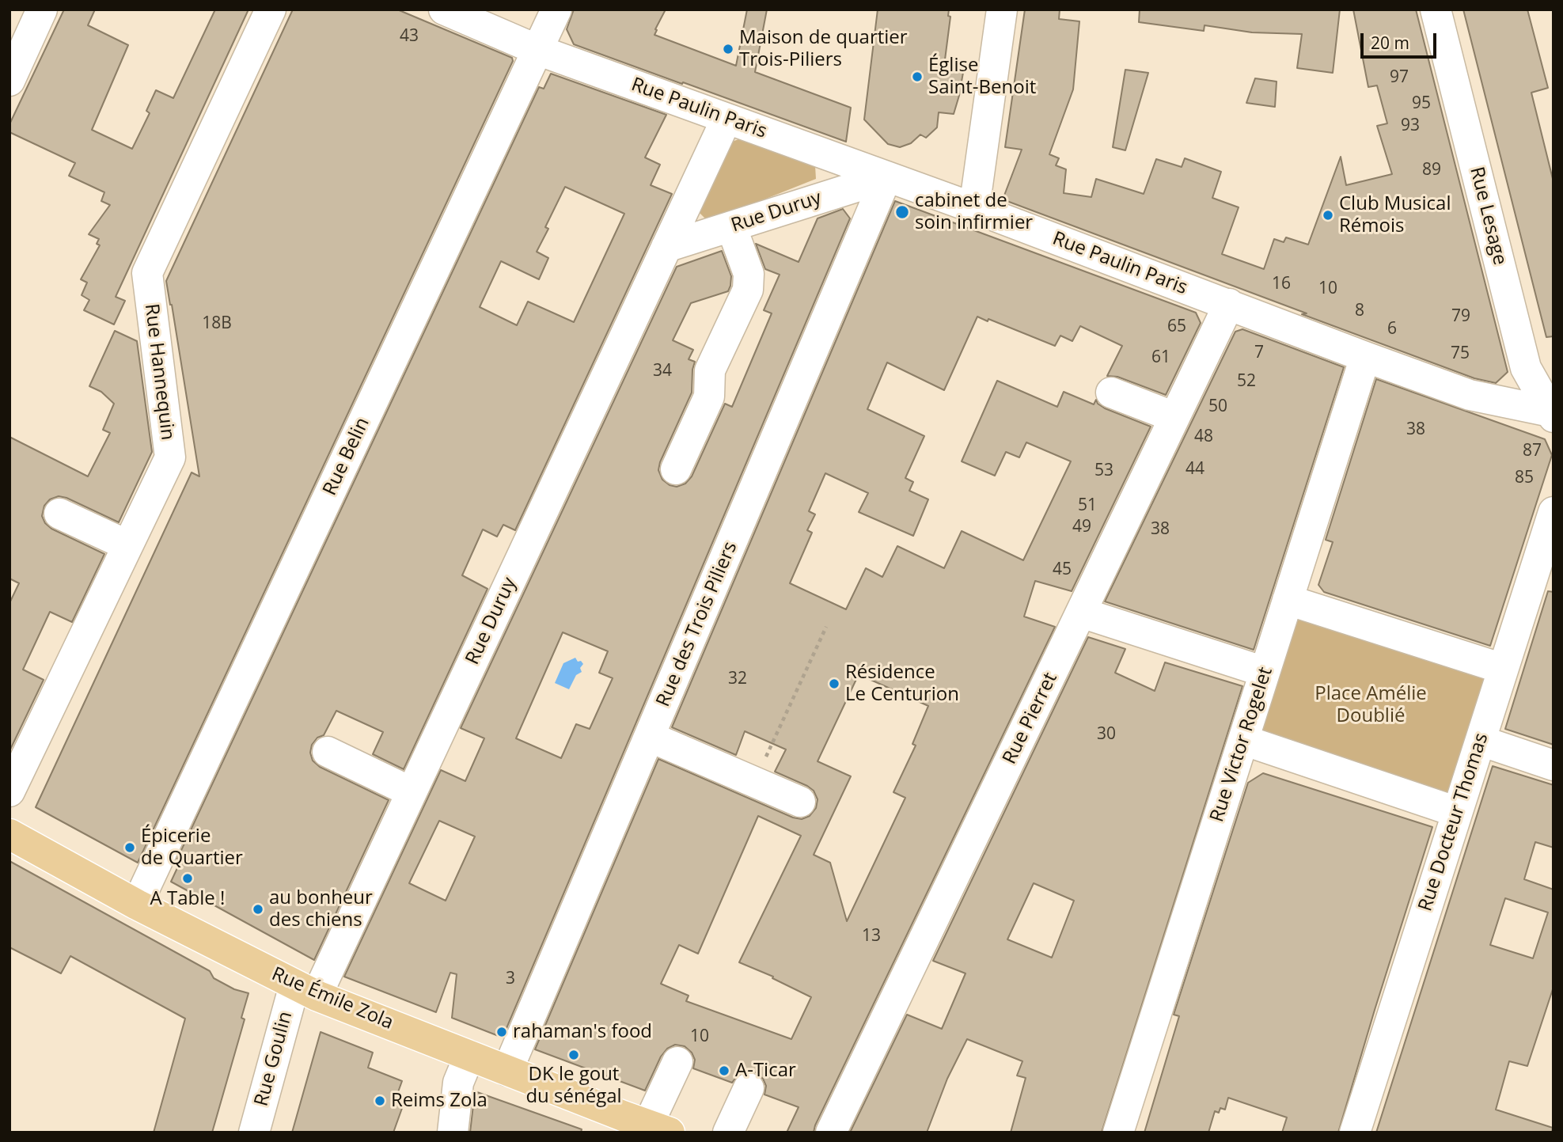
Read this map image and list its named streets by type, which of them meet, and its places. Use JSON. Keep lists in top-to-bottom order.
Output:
{
  "streets": {
    "main road": ["Rue Émile Zola"],
    "street": [
      "Rue Paulin Paris",
      "Rue Duruy",
      "Rue Lesage",
      "Rue Hannequin",
      "Rue Belin",
      "Rue des Trois Piliers",
      "Rue Pierret",
      "Rue Victor Rogelet",
      "Rue Docteur Thomas",
      "Rue Goulin"
    ]
  },
  "crossings": [
    ["Rue Paulin Paris", "Rue Duruy"],
    ["Rue Paulin Paris", "Rue Lesage"],
    ["Rue Paulin Paris", "Rue Belin"],
    ["Rue Paulin Paris", "Rue des Trois Piliers"],
    ["Rue Paulin Paris", "Rue Pierret"],
    ["Rue Paulin Paris", "Rue Victor Rogelet"],
    ["Rue Duruy", "Rue des Trois Piliers"],
    ["Rue Duruy", "Rue Émile Zola"],
    ["Rue Duruy", "Rue Goulin"],
    ["Rue Belin", "Rue Émile Zola"],
    ["Rue des Trois Piliers", "Rue Émile Zola"],
    ["Rue Émile Zola", "Rue Goulin"]
  ],
  "parks": ["Place Amélie Doublié"],
  "places": [
    "Maison de quartier Trois-Piliers",
    "Église Saint-Benoit",
    "cabinet de soin infirmier",
    "Club Musical Rémois",
    "Résidence Le Centurion",
    "Épicerie de Quartier",
    "A Table !",
    "au bonheur des chiens",
    "rahaman's food",
    "DK le gout du sénégal",
    "A-Ticar",
    "Reims Zola"
  ],
  "house_numbers": [
    "43",
    "97",
    "95",
    "93",
    "89",
    "16",
    "10",
    "8",
    "79",
    "18B",
    "65",
    "6",
    "7",
    "75",
    "61",
    "34",
    "52",
    "50",
    "38",
    "48",
    "87",
    "44",
    "53",
    "85",
    "51",
    "49",
    "38",
    "45",
    "32",
    "30",
    "13",
    "3",
    "10"
  ],
  "scale_bar": "20 m"
}
